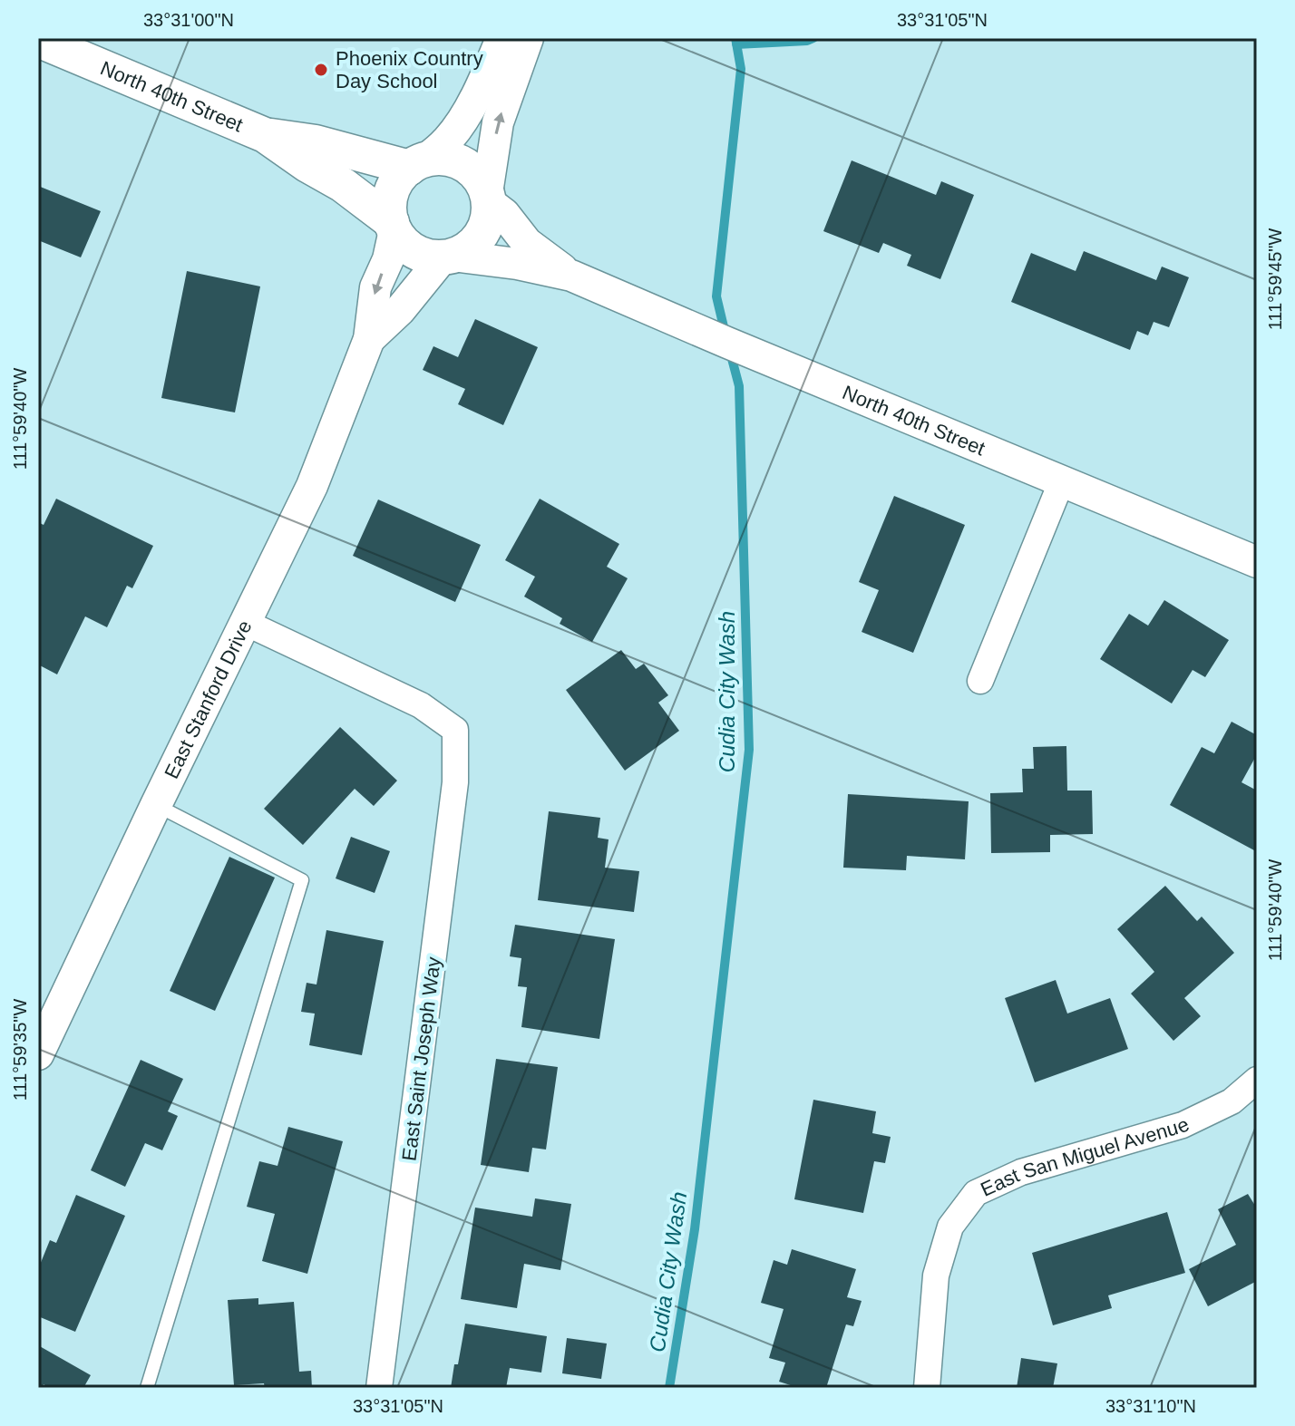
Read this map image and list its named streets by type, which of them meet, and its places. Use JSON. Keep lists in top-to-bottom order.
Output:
{
  "streets": {
    "main road": ["North 40th Street"],
    "street": ["East Stanford Drive", "East Saint Joseph Way", "East San Miguel Avenue"]
  },
  "crossings": [
    ["North 40th Street", "East Stanford Drive"],
    ["East Stanford Drive", "East Saint Joseph Way"]
  ],
  "water": ["Cudia City Wash"],
  "places": ["Phoenix Country Day School"],
  "coordinates": [
    "33°31'00\"N",
    "33°31'05\"N",
    "111°59'45\"W",
    "111°59'40\"W",
    "111°59'35\"W",
    "33°31'10\"N"
  ]
}
